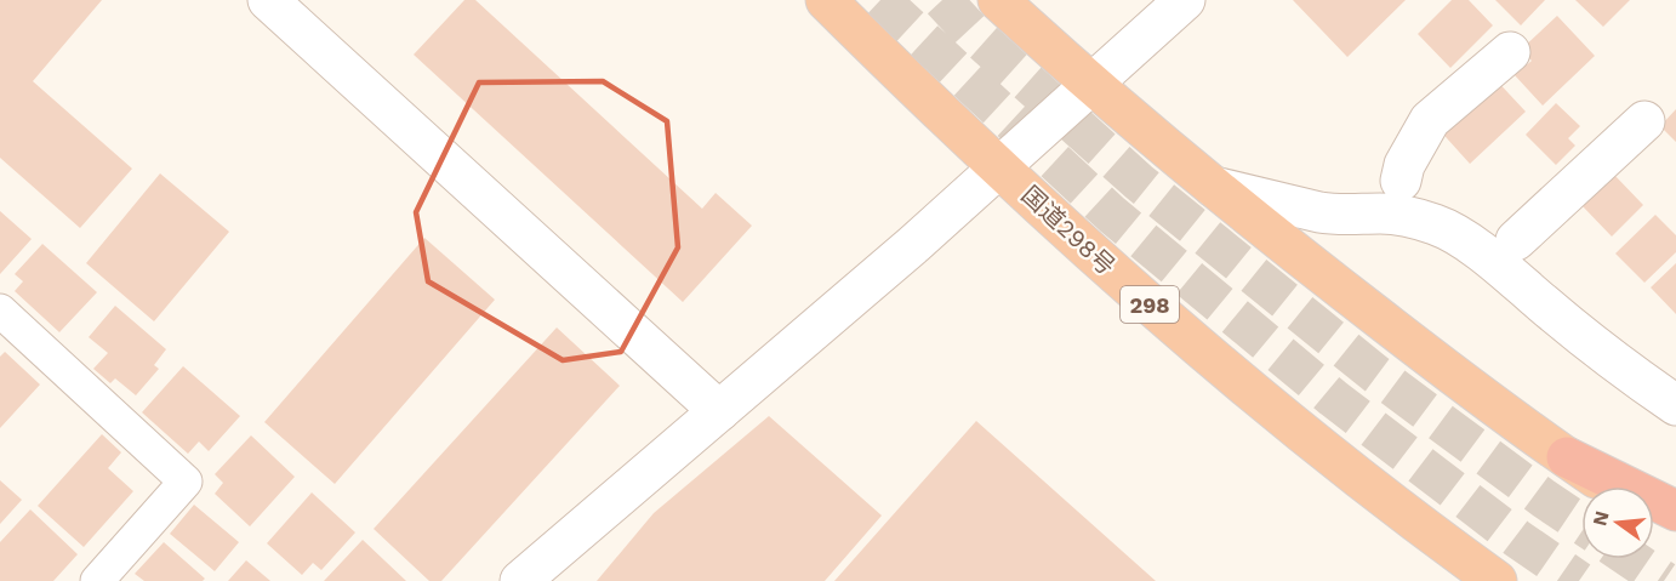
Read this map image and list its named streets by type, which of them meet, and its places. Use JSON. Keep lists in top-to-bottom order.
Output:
{
  "streets": {
    "highway": ["国道298号", "298"]
  },
  "north": "left"
}
